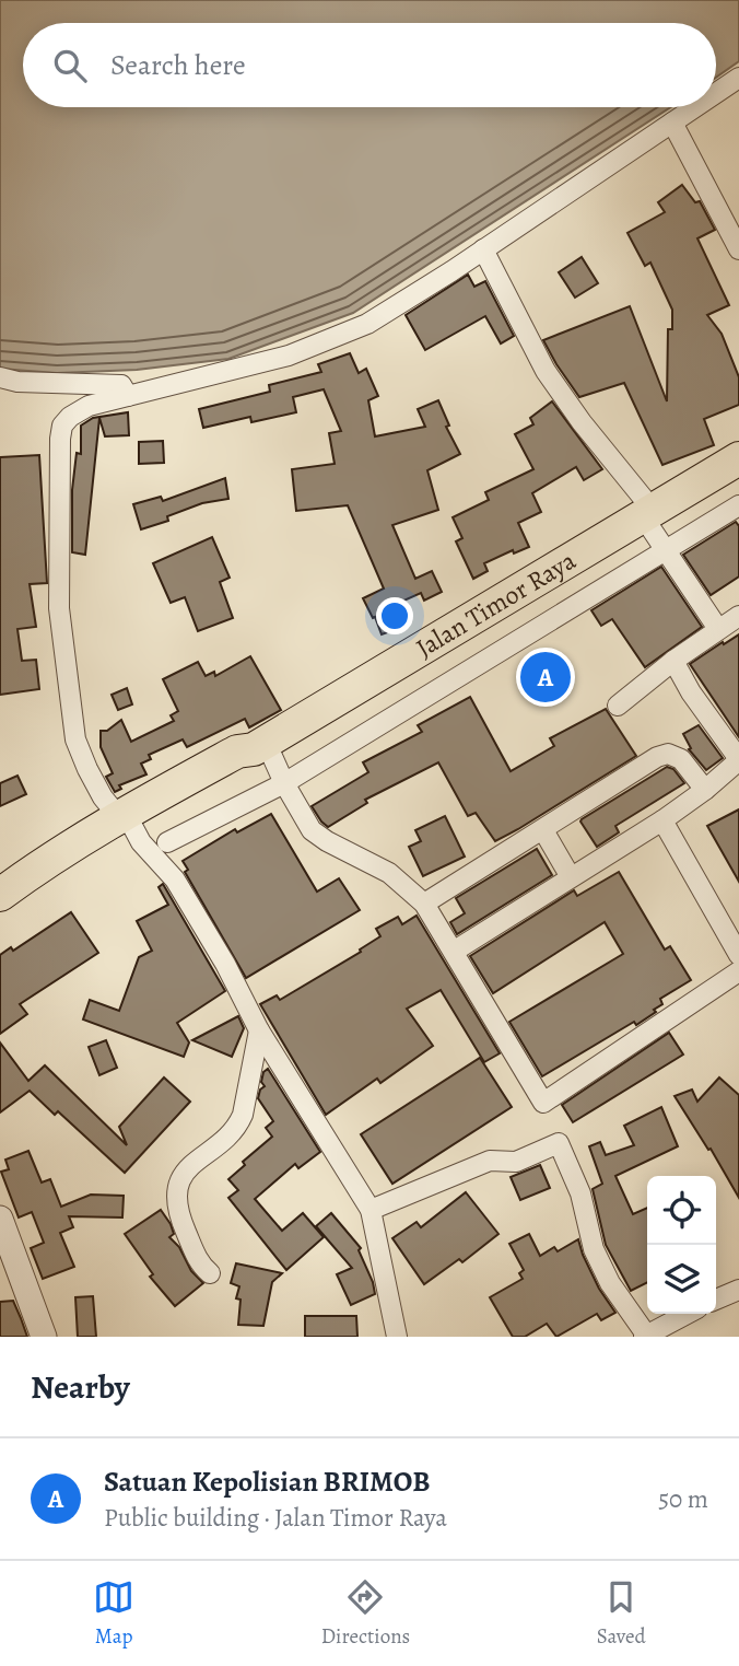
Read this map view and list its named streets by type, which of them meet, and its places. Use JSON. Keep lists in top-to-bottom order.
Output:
{
  "streets": {
    "highway": ["Jalan Timor Raya"]
  },
  "page": {
    "search": "Search here",
    "pins": "A",
    "heading": "Nearby",
    "list": [
      {
        "mark": "A",
        "name": "Satuan Kepolisian BRIMOB",
        "note": "Public building · Jalan Timor Raya",
        "value": "50 m"
      }
    ],
    "nav": ["Map", "Directions", "Saved"]
  }
}
